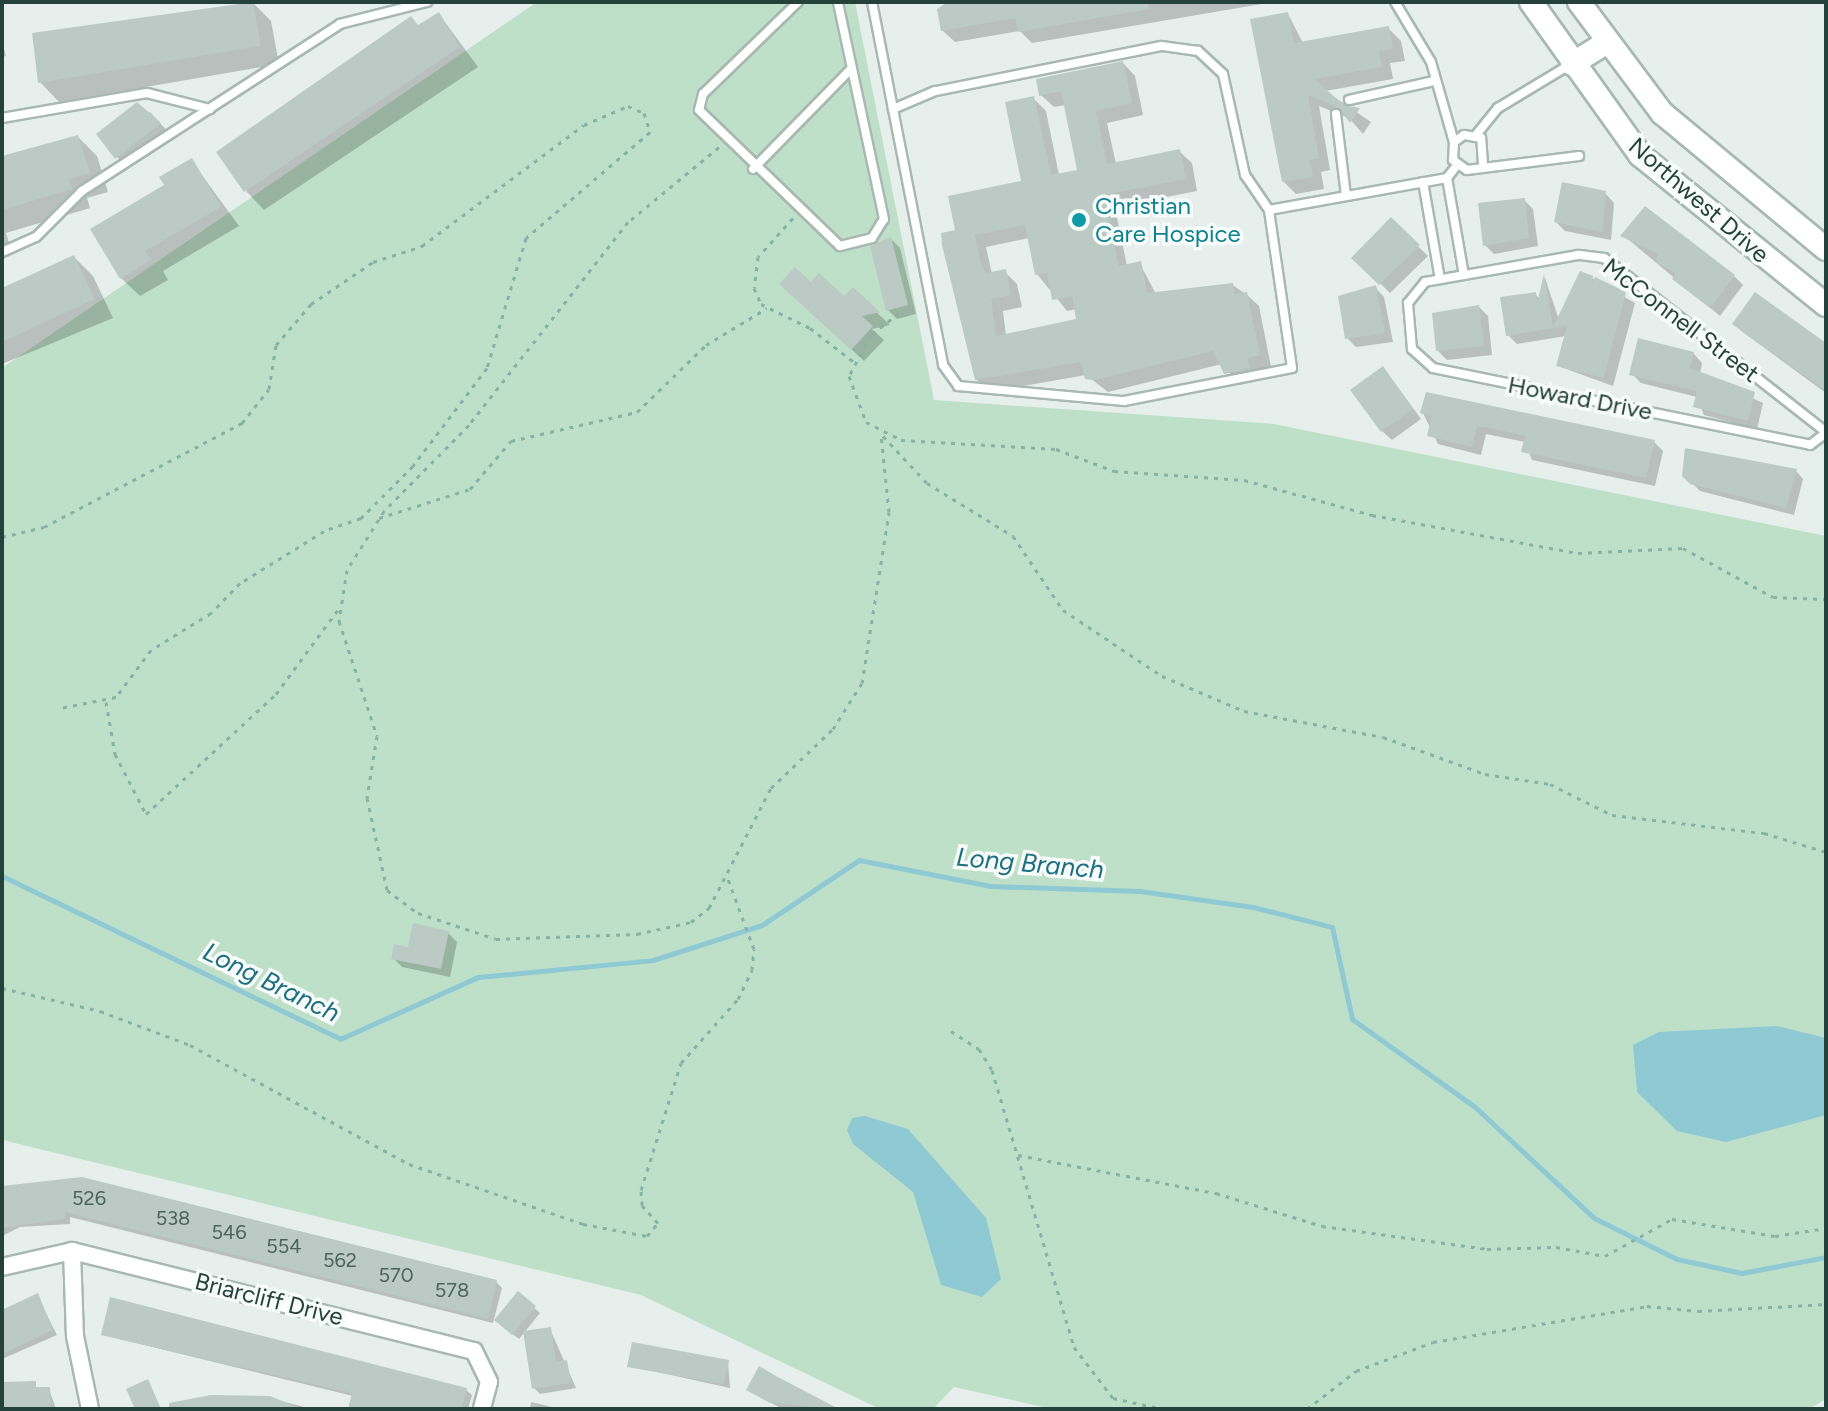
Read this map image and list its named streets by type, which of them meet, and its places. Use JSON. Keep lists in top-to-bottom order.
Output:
{
  "streets": {
    "main road": ["Northwest Drive"],
    "street": ["Briarcliff Drive"],
    "lane": ["McConnell Street", "Howard Drive"]
  },
  "crossings": [
    ["McConnell Street", "Howard Drive"]
  ],
  "water": ["Long Branch"],
  "places": ["Christian Care Hospice"],
  "house_numbers": [
    "526",
    "538",
    "546",
    "554",
    "562",
    "570",
    "578"
  ]
}
